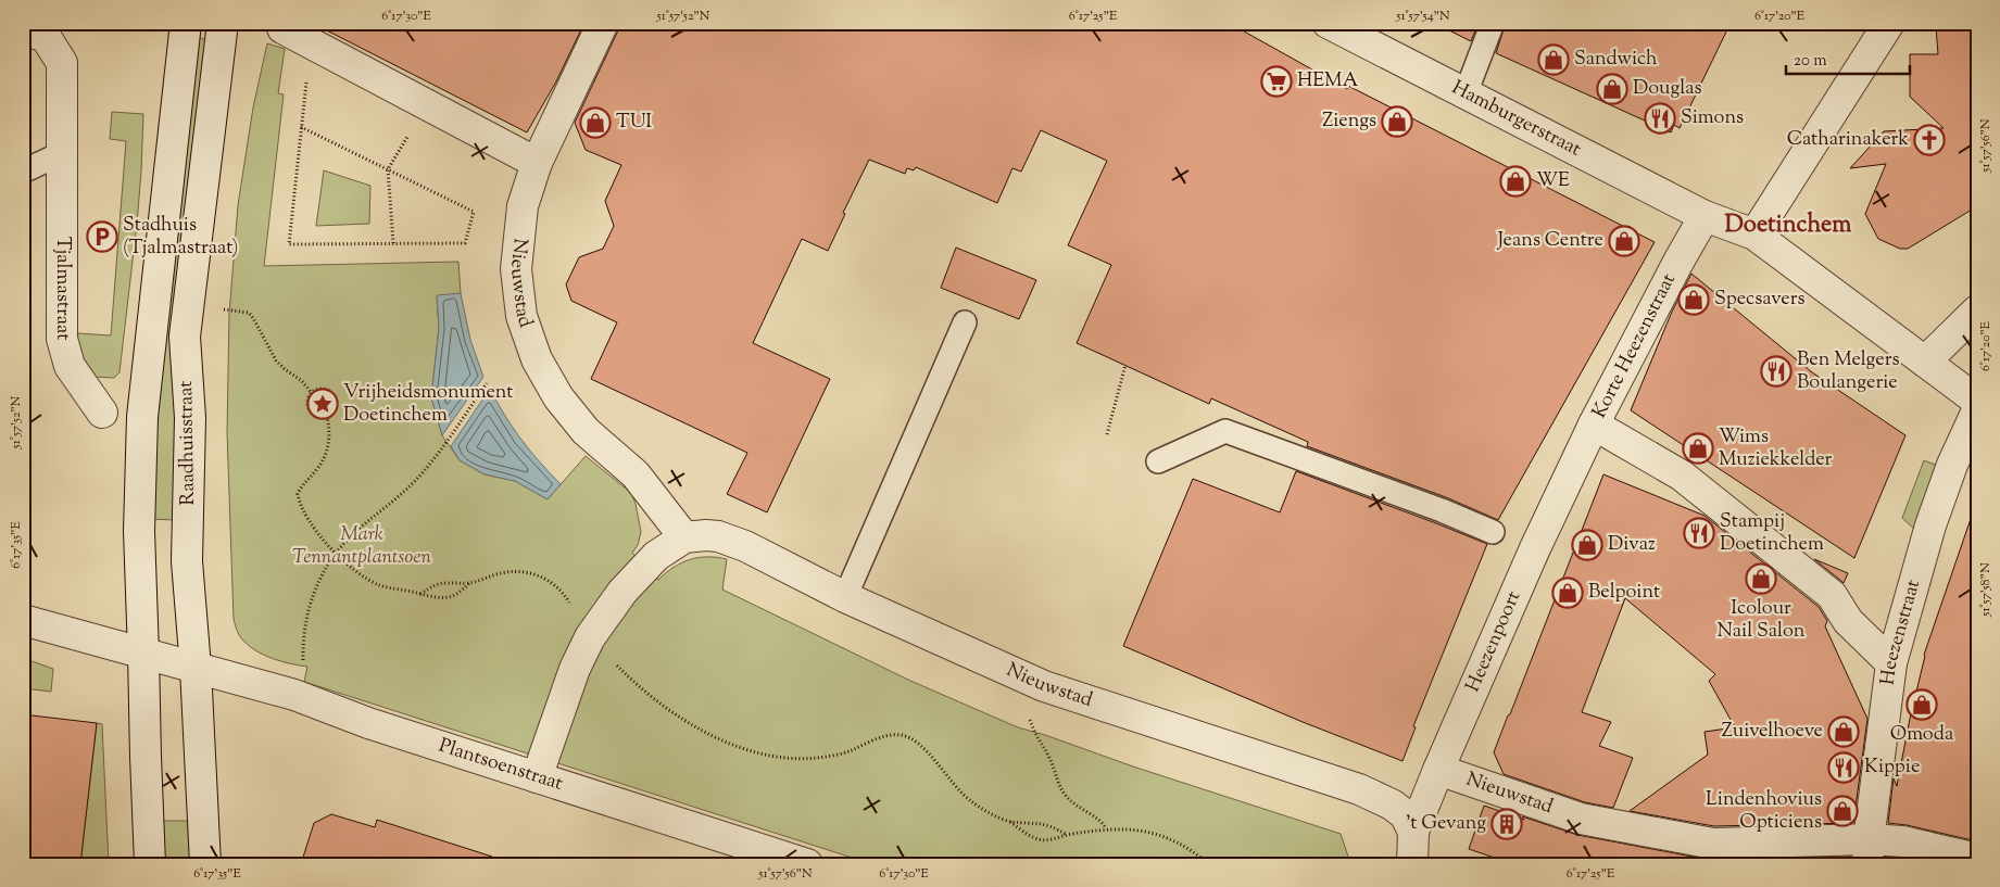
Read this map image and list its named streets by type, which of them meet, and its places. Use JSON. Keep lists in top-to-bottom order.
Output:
{
  "streets": {
    "street": [
      "Hamburgerstraat",
      "Nieuwstad",
      "Tjalmastraat",
      "Korte Heezenstraat",
      "Raadhuisstraat",
      "Heezenstraat",
      "Heezenpoort",
      "Plantsoenstraat"
    ]
  },
  "crossings": [
    ["Hamburgerstraat", "Korte Heezenstraat"],
    ["Nieuwstad", "Heezenstraat"],
    ["Nieuwstad", "Heezenpoort"],
    ["Korte Heezenstraat", "Heezenstraat"],
    ["Korte Heezenstraat", "Heezenpoort"],
    ["Raadhuisstraat", "Plantsoenstraat"]
  ],
  "districts": ["Doetinchem"],
  "parks": ["Mark Tennantplantsoen"],
  "places": {
    "shop": [
      "Sandwich",
      "Douglas",
      "Ziengs",
      "TUI",
      "WE",
      "Jeans Centre",
      "Specsavers",
      "Wims Muziekkelder",
      "Divaz",
      "Icolour Nail Salon",
      "Belpoint",
      "Omoda",
      "Zuivelhoeve",
      "Lindenhovius Opticiens"
    ],
    "supermarket": ["HEMA"],
    "restaurant": [
      "Simons",
      "Ben Melgers Boulangerie",
      "Stampij Doetinchem",
      "Kippie"
    ],
    "church": ["Catharinakerk"],
    "parking": ["Stadhuis (Tjalmastraat)"],
    "place": ["Vrijheidsmonument Doetinchem"],
    "building": ["'t Gevang"]
  },
  "scale_bar": "20 m",
  "coordinates": [
    "6°17'30\"E",
    "51°57'52\"N",
    "6°17'25\"E",
    "51°57'54\"N",
    "6°17'20\"E",
    "51°57'56\"N",
    "6°17'35\"E",
    "51°57'58\"N"
  ]
}
